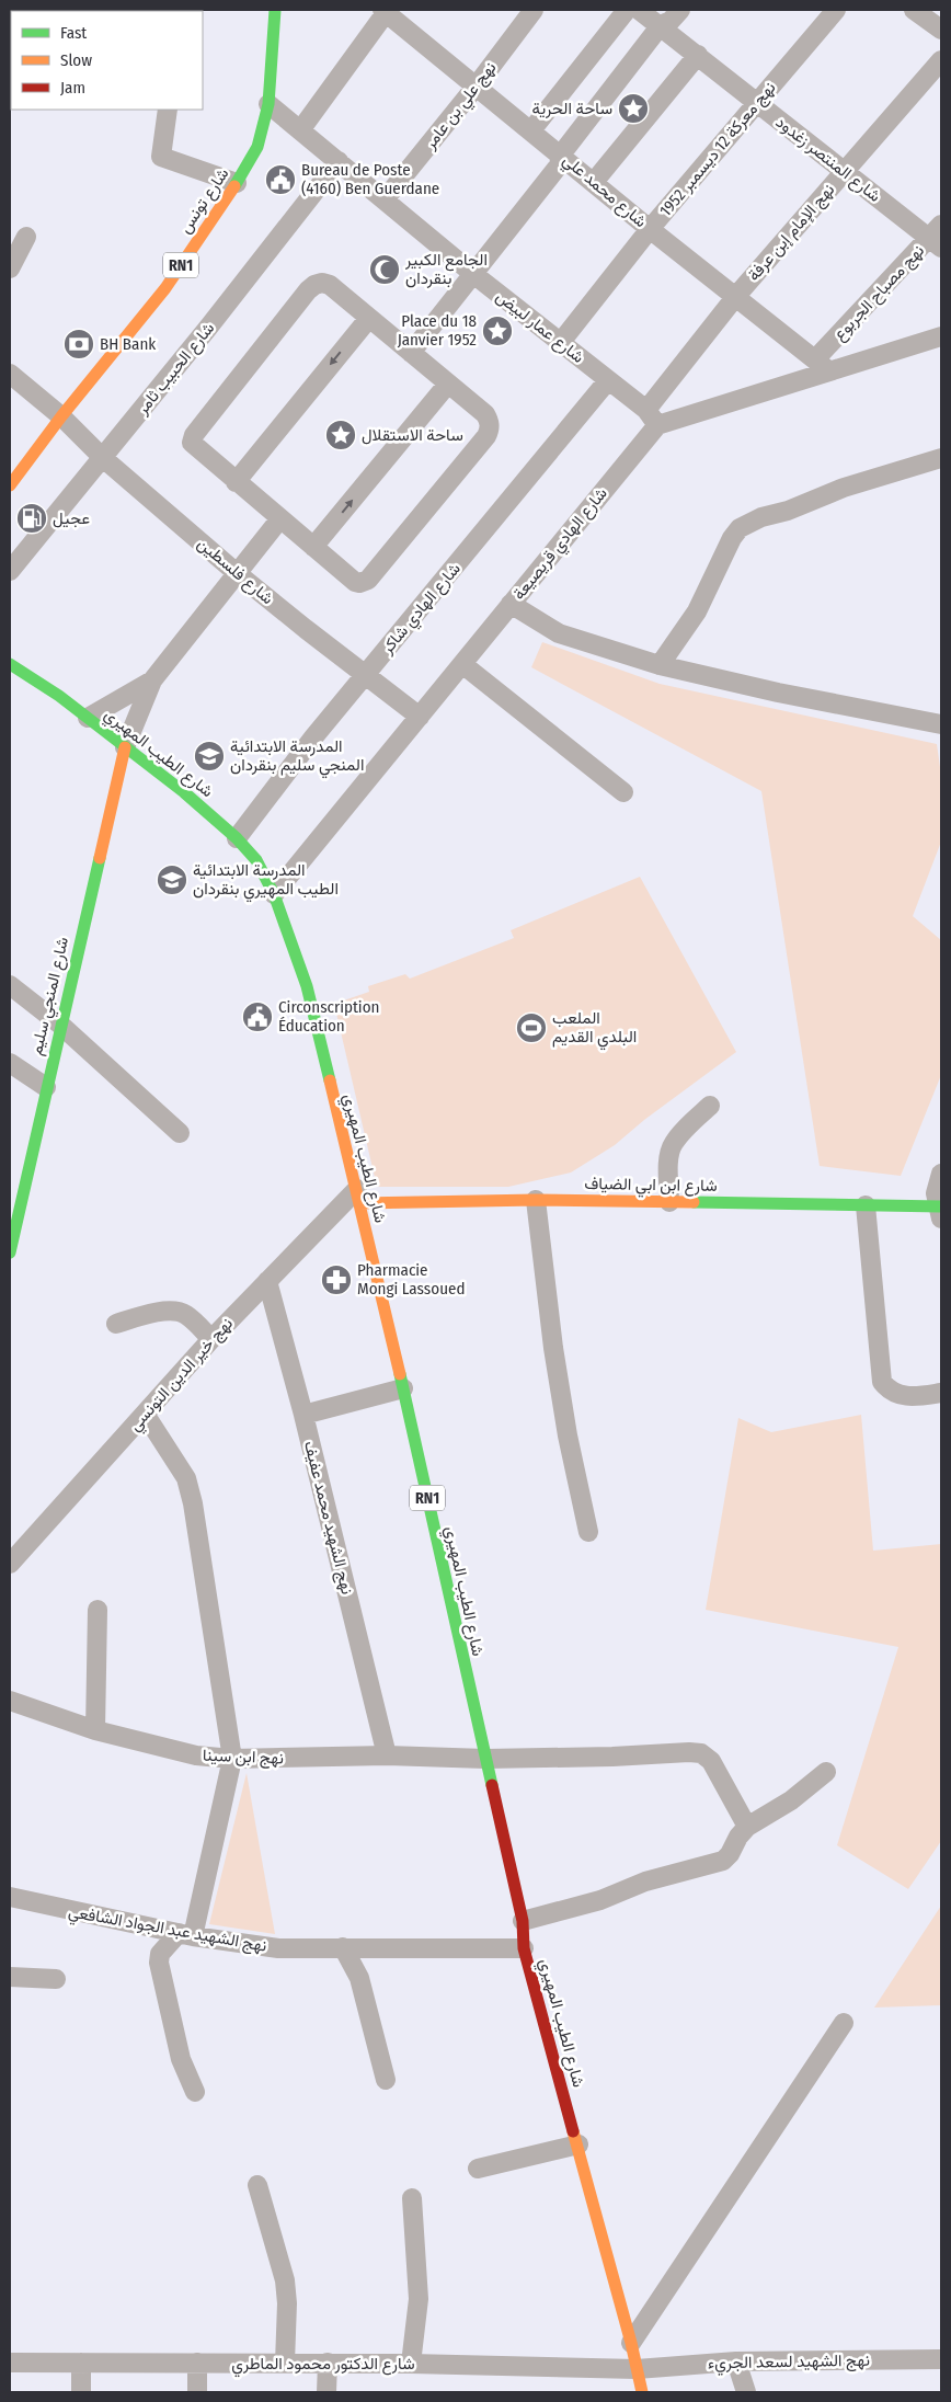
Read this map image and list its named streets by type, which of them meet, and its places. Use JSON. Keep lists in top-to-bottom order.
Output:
{
  "streets": {
    "main road": [
      "شارع تونس",
      "RN1",
      "شارع الطيب المهيري",
      "شارع المنجي سليم",
      "شارع ابن ابي الضياف"
    ],
    "street": [
      "نهج علي بن عامر",
      "نهج معركة 12 ديسمبر 1952",
      "شارع المنتصر زغدود",
      "شارع محمد علي",
      "نهج الإمام إبن عرفة",
      "نهج مصباح الجربوع",
      "شارع عمار لبيض",
      "شارع الحبيب ثامر",
      "شارع الهادي قريصيعة",
      "شارع فلسطين",
      "شارع الهادي شاكر",
      "نهج خير الدين التونسي",
      "نهج الشهيد محمد عفيف",
      "نهج ابن سينا",
      "نهج الشهيد عبد الجواد الشافعي",
      "نهج الشهيد لسعد الجريء",
      "شارع الدكتور محمود الماطري"
    ]
  },
  "crossings": [
    ["نهج علي بن عامر", "شارع محمد علي"],
    ["نهج علي بن عامر", "شارع عمار لبيض"],
    ["نهج معركة 12 ديسمبر 1952", "شارع المنتصر زغدود"],
    ["نهج معركة 12 ديسمبر 1952", "شارع محمد علي"],
    ["نهج معركة 12 ديسمبر 1952", "شارع عمار لبيض"],
    ["شارع المنتصر زغدود", "نهج الإمام إبن عرفة"],
    ["شارع المنتصر زغدود", "نهج مصباح الجربوع"],
    ["شارع محمد علي", "نهج الإمام إبن عرفة"],
    ["شارع محمد علي", "نهج مصباح الجربوع"],
    ["شارع تونس", "شارع عمار لبيض"],
    ["شارع تونس", "شارع فلسطين"],
    ["نهج الإمام إبن عرفة", "شارع عمار لبيض"],
    ["RN1", "شارع الطيب المهيري"],
    ["شارع عمار لبيض", "شارع الحبيب ثامر"],
    ["شارع عمار لبيض", "شارع الهادي قريصيعة"],
    ["شارع عمار لبيض", "شارع الهادي شاكر"],
    ["شارع الحبيب ثامر", "شارع فلسطين"],
    ["شارع الهادي قريصيعة", "شارع فلسطين"],
    ["شارع الهادي قريصيعة", "شارع الطيب المهيري"],
    ["شارع فلسطين", "شارع الهادي شاكر"],
    ["شارع الهادي شاكر", "شارع الطيب المهيري"],
    ["شارع الطيب المهيري", "شارع المنجي سليم"],
    ["شارع الطيب المهيري", "شارع ابن ابي الضياف"],
    ["شارع الطيب المهيري", "نهج خير الدين التونسي"],
    ["شارع الطيب المهيري", "نهج ابن سينا"],
    ["شارع الطيب المهيري", "نهج الشهيد عبد الجواد الشافعي"],
    ["شارع الطيب المهيري", "نهج الشهيد لسعد الجريء"],
    ["شارع الطيب المهيري", "شارع الدكتور محمود الماطري"],
    ["شارع ابن ابي الضياف", "نهج خير الدين التونسي"],
    ["نهج خير الدين التونسي", "نهج الشهيد محمد عفيف"],
    ["نهج الشهيد محمد عفيف", "نهج ابن سينا"],
    ["نهج الشهيد لسعد الجريء", "شارع الدكتور محمود الماطري"]
  ],
  "places": {
    "place": ["ساحة الحرية", "Place du 18 Janvier 1952", "ساحة الاستقلال"],
    "public building": ["Bureau de Poste (4160) Ben Guerdane", "Circonscription Éducation"],
    "mosque": ["الجامع الكبير بنقردان"],
    "bank": ["BH Bank"],
    "fuel station": ["عجيل"],
    "school or university": ["المدرسة الابتدائية المنجي سليم بنقردان", "المدرسة الابتدائية الطيب المهيري بنقردان"],
    "sports": ["الملعب البلدي القديم"],
    "pharmacy": ["Pharmacie Mongi Lassoued"]
  },
  "legend": ["Fast", "Slow", "Jam"]
}
